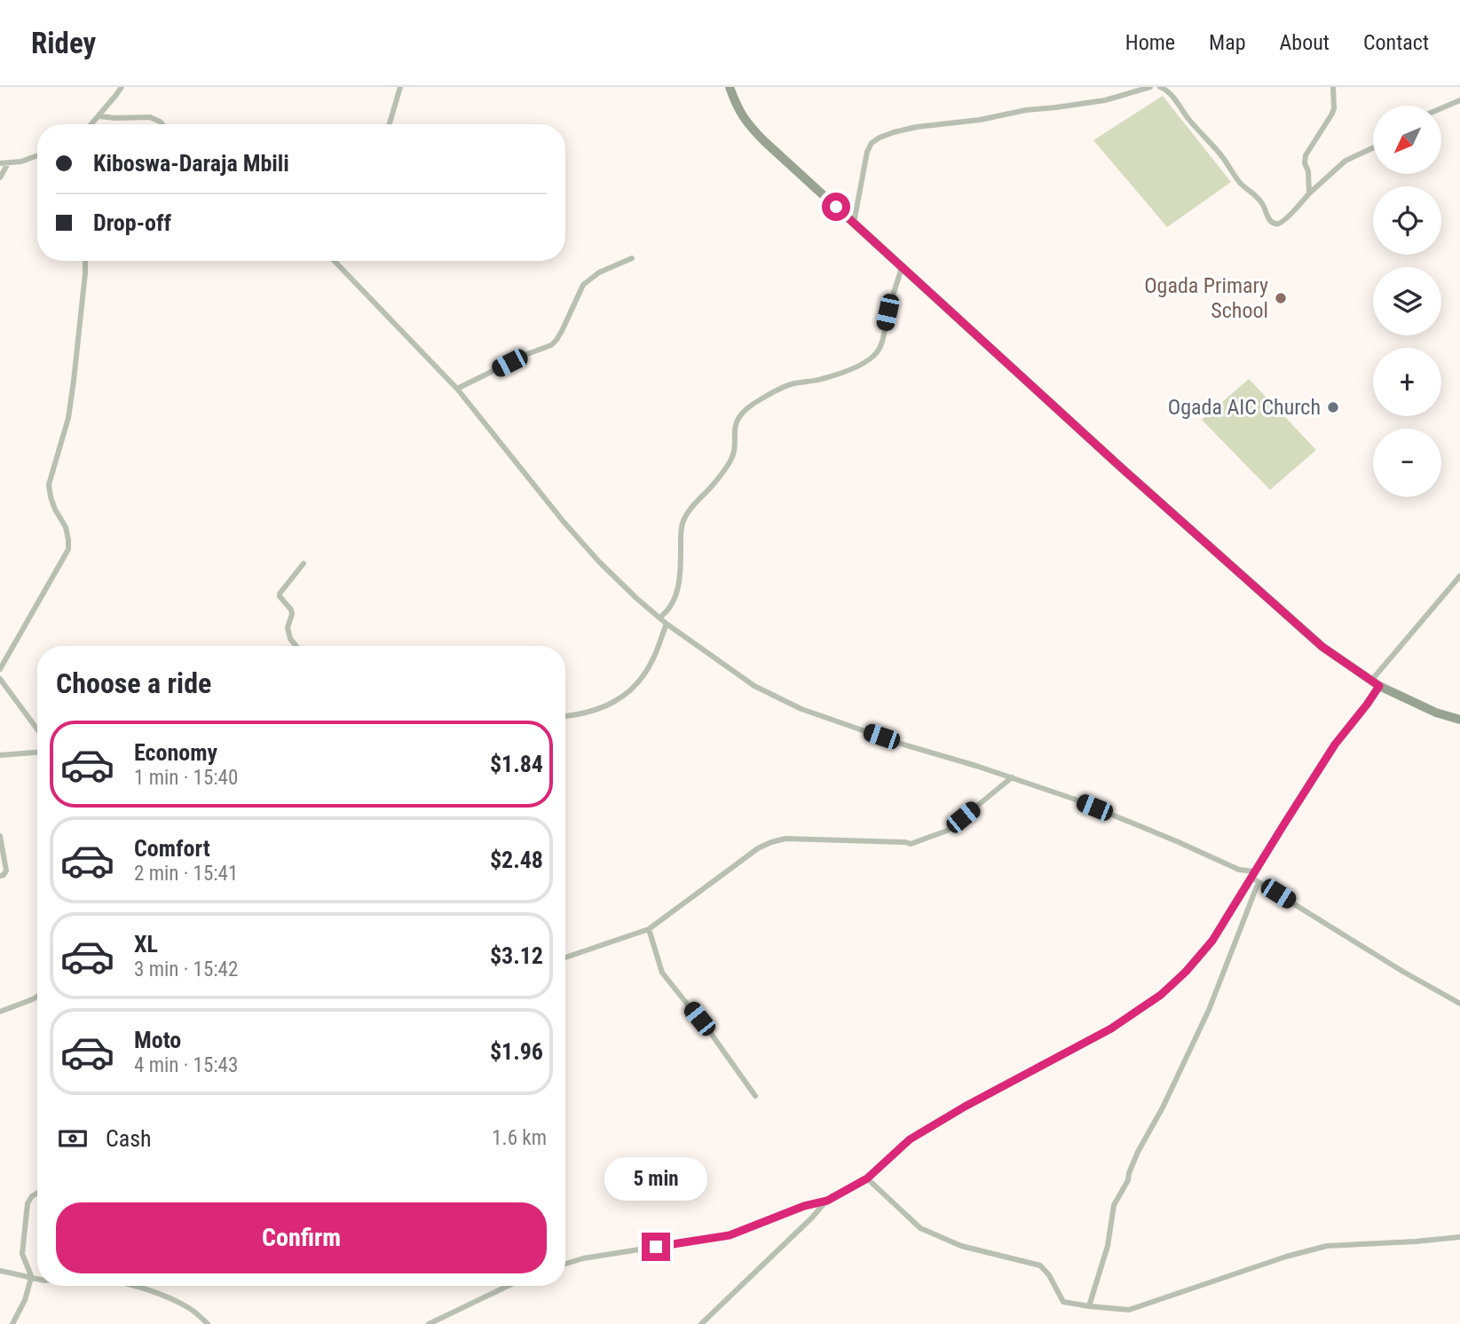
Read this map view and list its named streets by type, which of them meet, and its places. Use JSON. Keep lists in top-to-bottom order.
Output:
{
  "places": ["Ogada Primary School", "Ogada AIC Church"],
  "north": "bottom left",
  "page": {
    "header": "Ridey",
    "nav": [
      "Home",
      "Map",
      "About",
      "Contact"
    ],
    "map_buttons": ["+", "−"],
    "banner": ["Kiboswa-Daraja Mbili", "Drop-off"],
    "heading": "Choose a ride",
    "list": [
      {
        "name": "Economy",
        "note": "1 min · 15:40",
        "value": "$1.84"
      },
      {
        "name": "Comfort",
        "note": "2 min · 15:41",
        "value": "$2.48"
      },
      {
        "name": "XL",
        "note": "3 min · 15:42",
        "value": "$3.12"
      },
      {
        "name": "Moto",
        "note": "4 min · 15:43",
        "value": "$1.96"
      }
    ],
    "pay": ["Cash", "1.6 km"],
    "bubble": "5 min",
    "buttons": "Confirm"
  }
}
